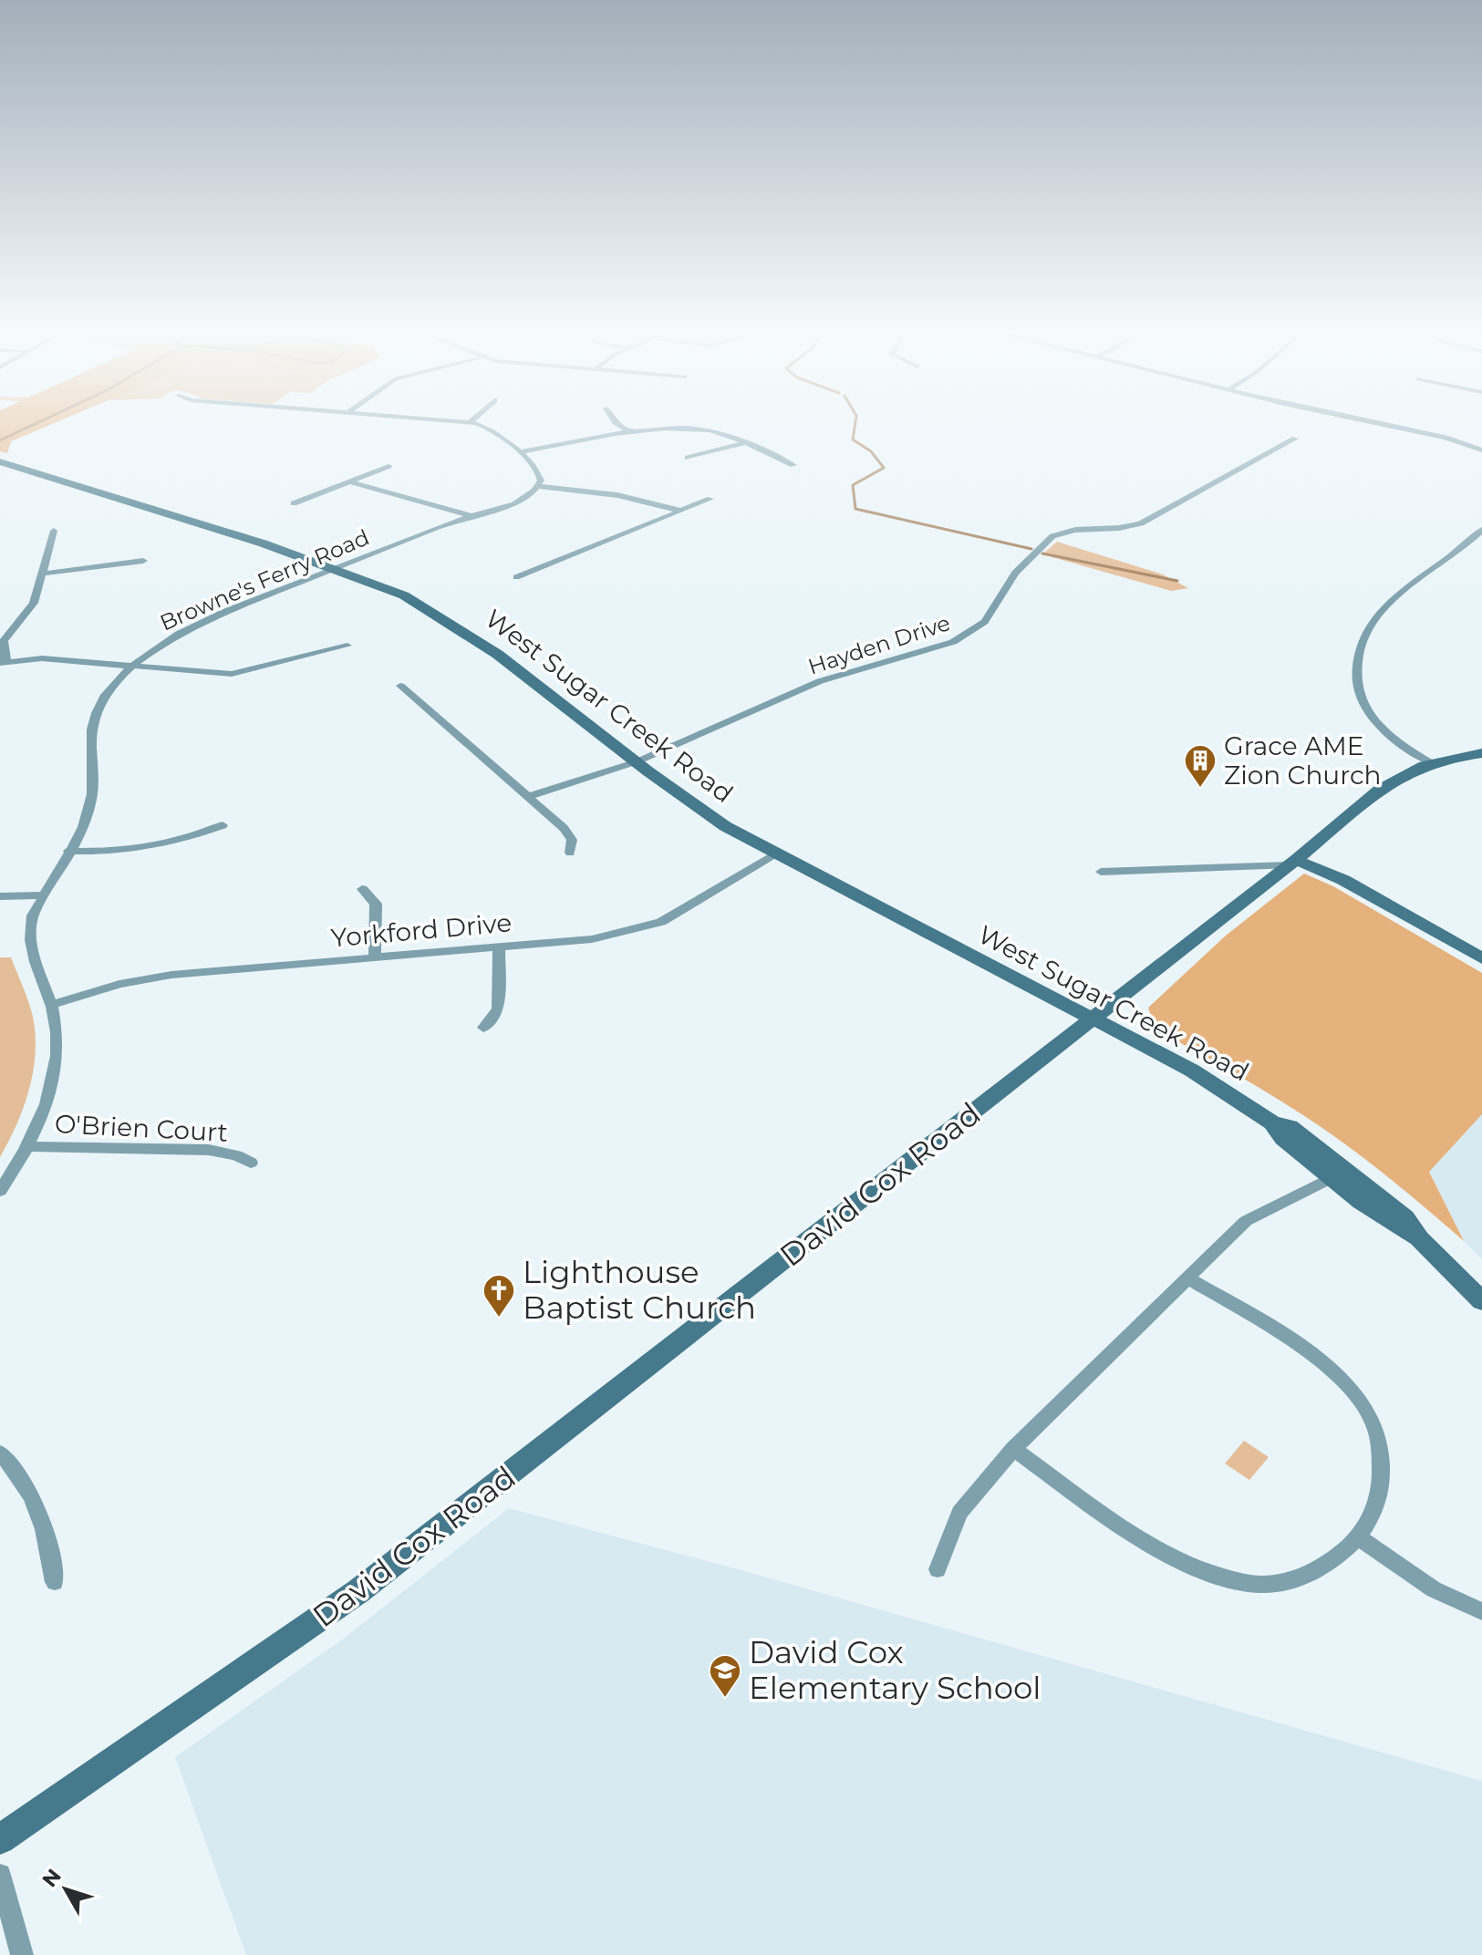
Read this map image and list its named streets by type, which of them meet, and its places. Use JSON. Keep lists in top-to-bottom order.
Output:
{
  "streets": {
    "main road": ["West Sugar Creek Road", "David Cox Road"],
    "street": [
      "Browne's Ferry Road",
      "Hayden Drive",
      "Yorkford Drive",
      "O'Brien Court"
    ]
  },
  "crossings": [
    ["Browne's Ferry Road", "West Sugar Creek Road"],
    ["Browne's Ferry Road", "Yorkford Drive"],
    ["Browne's Ferry Road", "O'Brien Court"],
    ["Hayden Drive", "West Sugar Creek Road"],
    ["West Sugar Creek Road", "Yorkford Drive"],
    ["West Sugar Creek Road", "David Cox Road"]
  ],
  "places": {
    "building": ["Grace AME Zion Church"],
    "church": ["Lighthouse Baptist Church"],
    "school or university": ["David Cox Elementary School"]
  },
  "north": "top left"
}
